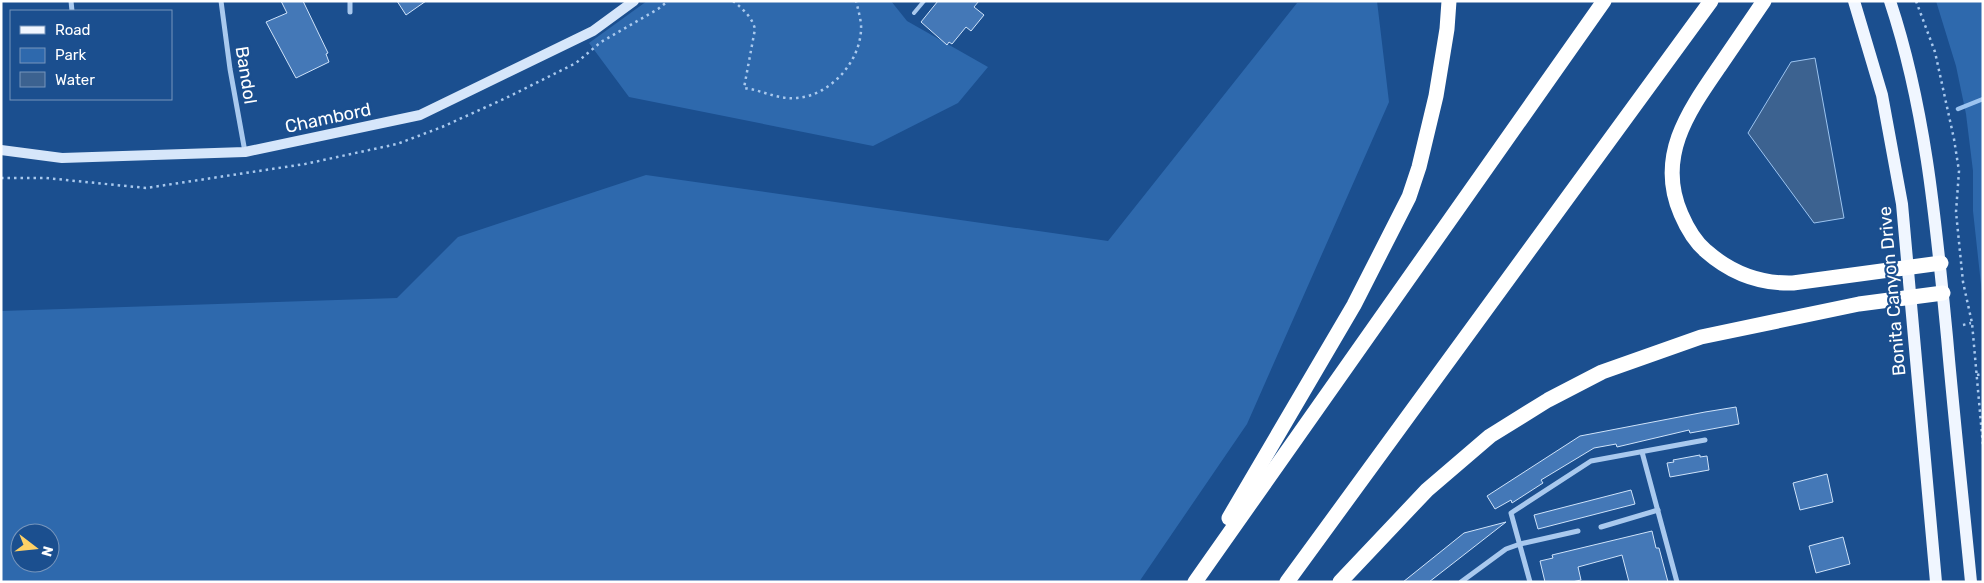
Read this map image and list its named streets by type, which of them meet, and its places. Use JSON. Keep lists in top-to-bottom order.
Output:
{
  "streets": {
    "main road": ["Bonita Canyon Drive"],
    "street": ["Bandol", "Chambord"]
  },
  "crossings": [
    ["Bandol", "Chambord"]
  ],
  "legend": ["Road", "Park", "Water"],
  "north": "right"
}
